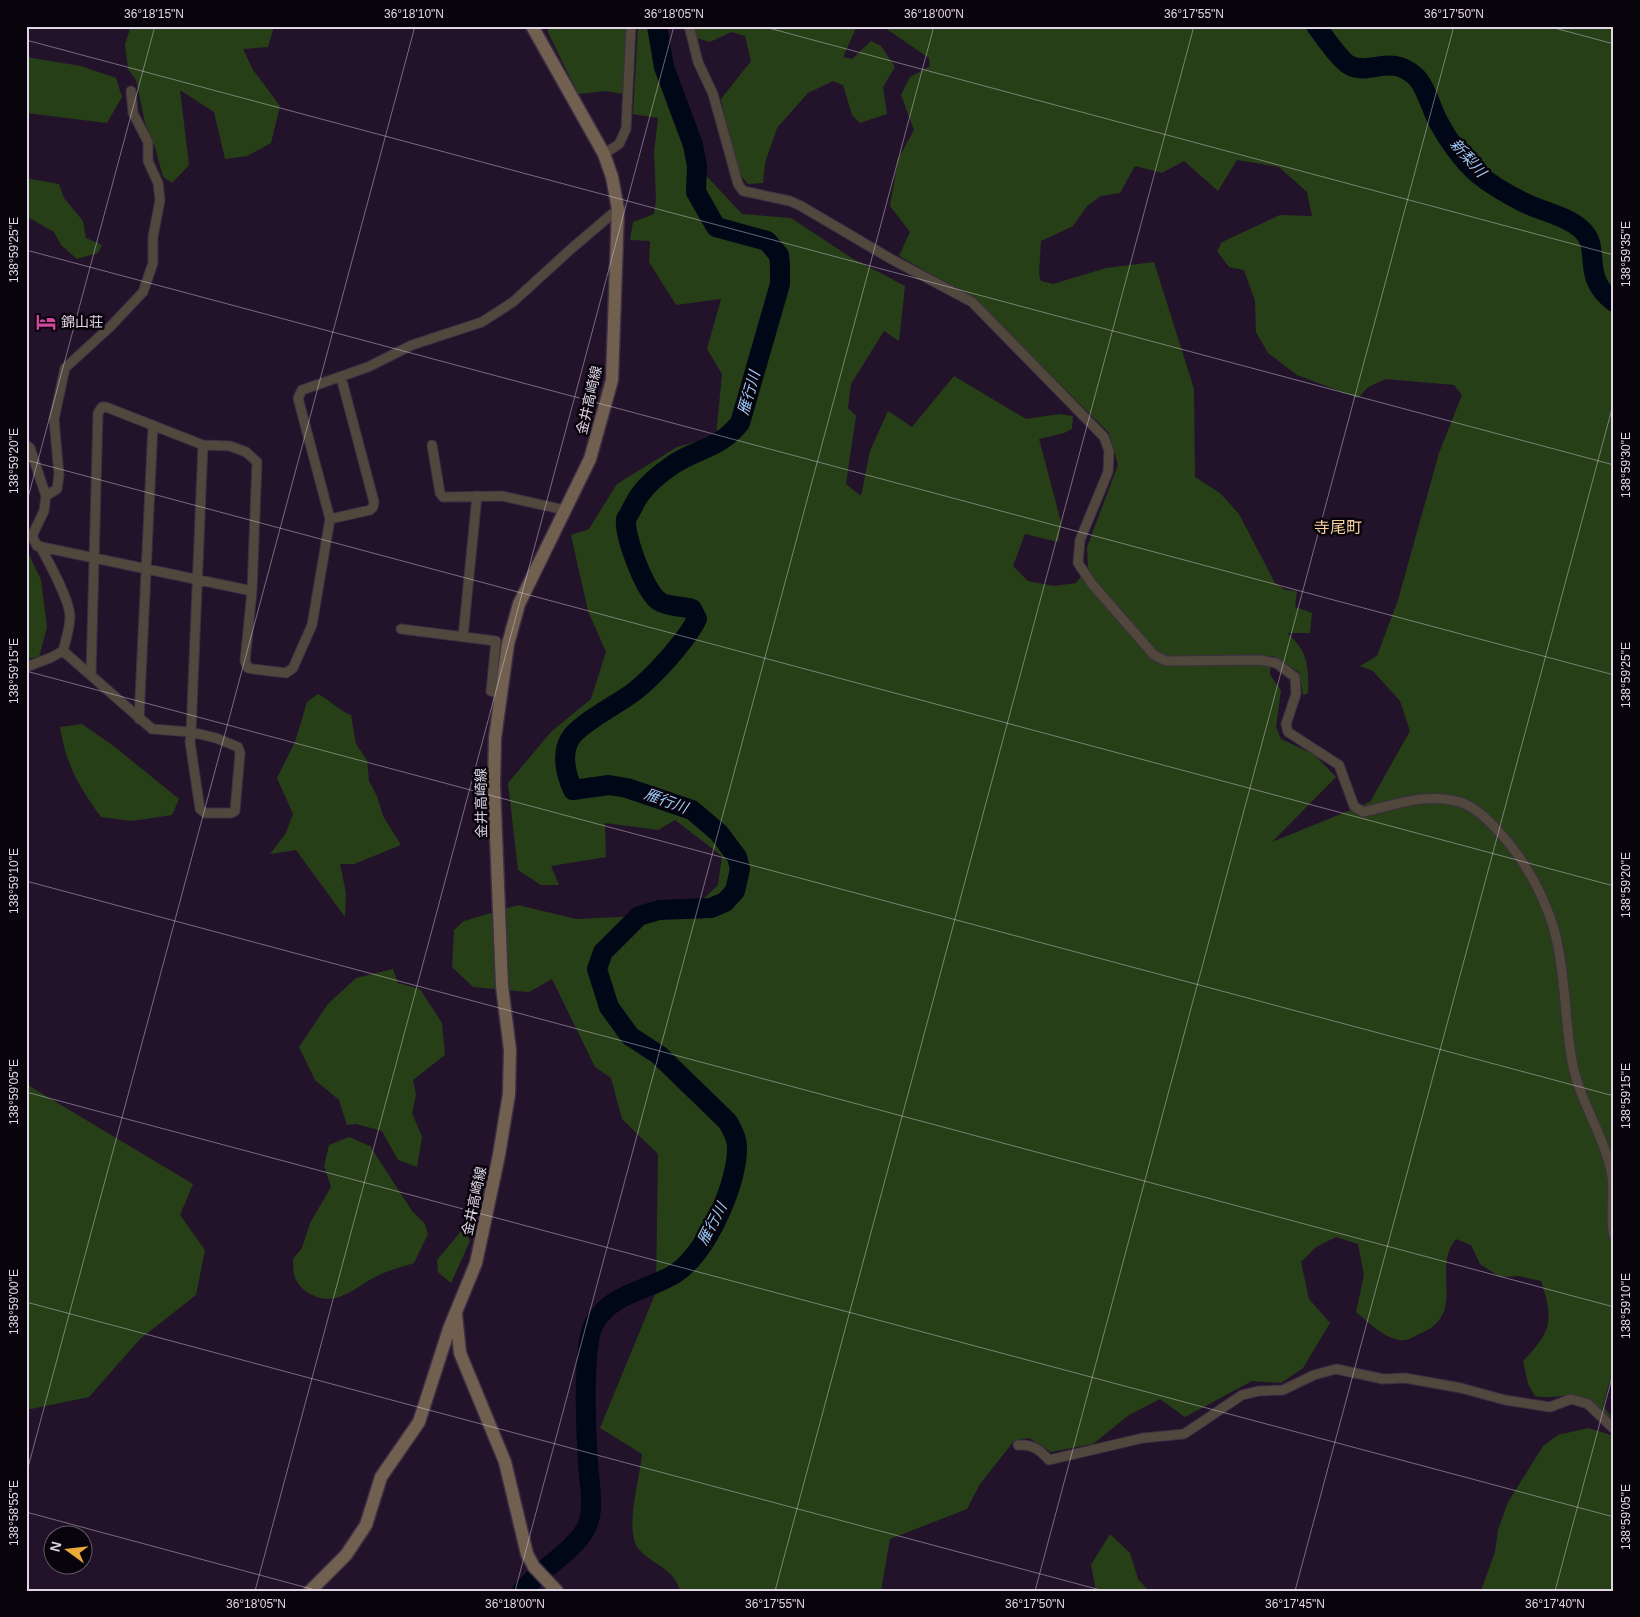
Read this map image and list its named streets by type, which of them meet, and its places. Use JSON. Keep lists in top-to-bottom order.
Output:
{
  "streets": {
    "main road": ["金井高崎線"]
  },
  "districts": ["寺尾町"],
  "water": ["新梨川", "雁行川"],
  "places": {
    "hotel": ["錦山荘"]
  },
  "north": "left",
  "coordinates": [
    "36°18'15\"N",
    "36°18'10\"N",
    "36°18'05\"N",
    "36°18'00\"N",
    "36°17'55\"N",
    "36°17'50\"N",
    "138°59'25\"E",
    "138°59'35\"E",
    "138°59'20\"E",
    "138°59'30\"E",
    "138°59'15\"E",
    "138°59'10\"E",
    "138°59'05\"E",
    "138°59'00\"E",
    "138°58'55\"E",
    "36°17'45\"N",
    "36°17'40\"N"
  ]
}
